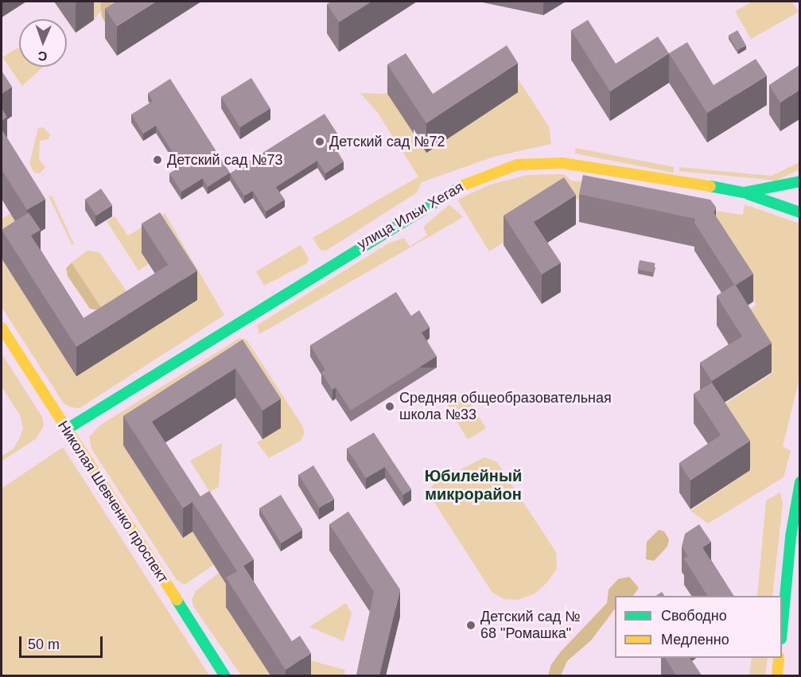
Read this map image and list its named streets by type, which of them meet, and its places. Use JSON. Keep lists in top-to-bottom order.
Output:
{
  "streets": {
    "main road": ["улица Ильи Хегая", "Николая Шевченко проспект"]
  },
  "crossings": [
    ["улица Ильи Хегая", "Николая Шевченко проспект"]
  ],
  "districts": ["Юбилейный микрорайон"],
  "places": [
    "Детский сад №72",
    "Детский сад №73",
    "Средняя общеобразовательная школа №33",
    "Детский сад № 68 \"Ромашка\""
  ],
  "legend": ["Свободно", "Медленно"],
  "scale_bar": "50 m",
  "north": "bottom"
}
